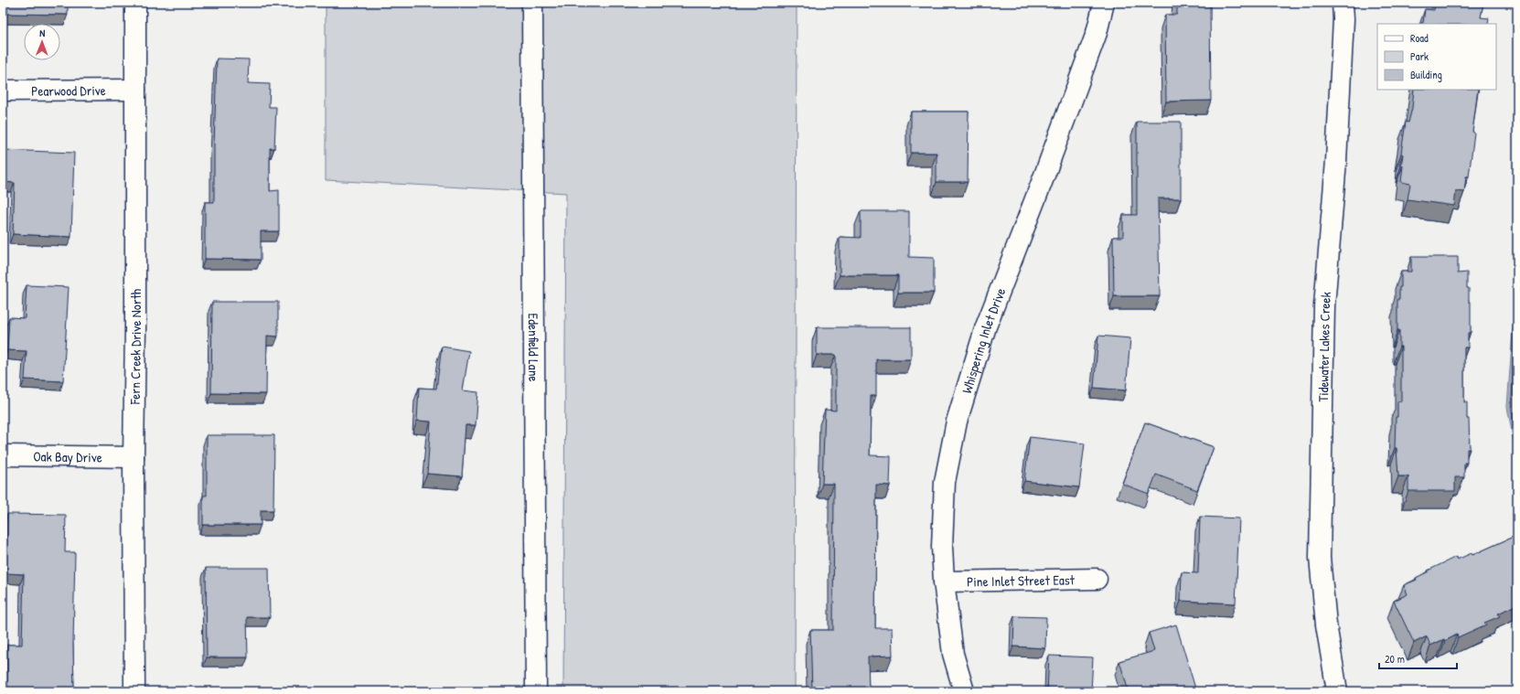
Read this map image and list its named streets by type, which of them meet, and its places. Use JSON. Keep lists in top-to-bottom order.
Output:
{
  "streets": {
    "street": [
      "Pearwood Drive",
      "Whispering Inlet Drive",
      "Fern Creek Drive North",
      "Edenfield Lane",
      "Tidewater Lakes Creek",
      "Oak Bay Drive",
      "Pine Inlet Street East"
    ]
  },
  "crossings": [
    ["Pearwood Drive", "Fern Creek Drive North"],
    ["Whispering Inlet Drive", "Pine Inlet Street East"],
    ["Fern Creek Drive North", "Oak Bay Drive"]
  ],
  "legend": ["Road", "Park", "Building"],
  "scale_bar": "20 m",
  "north": "top"
}
